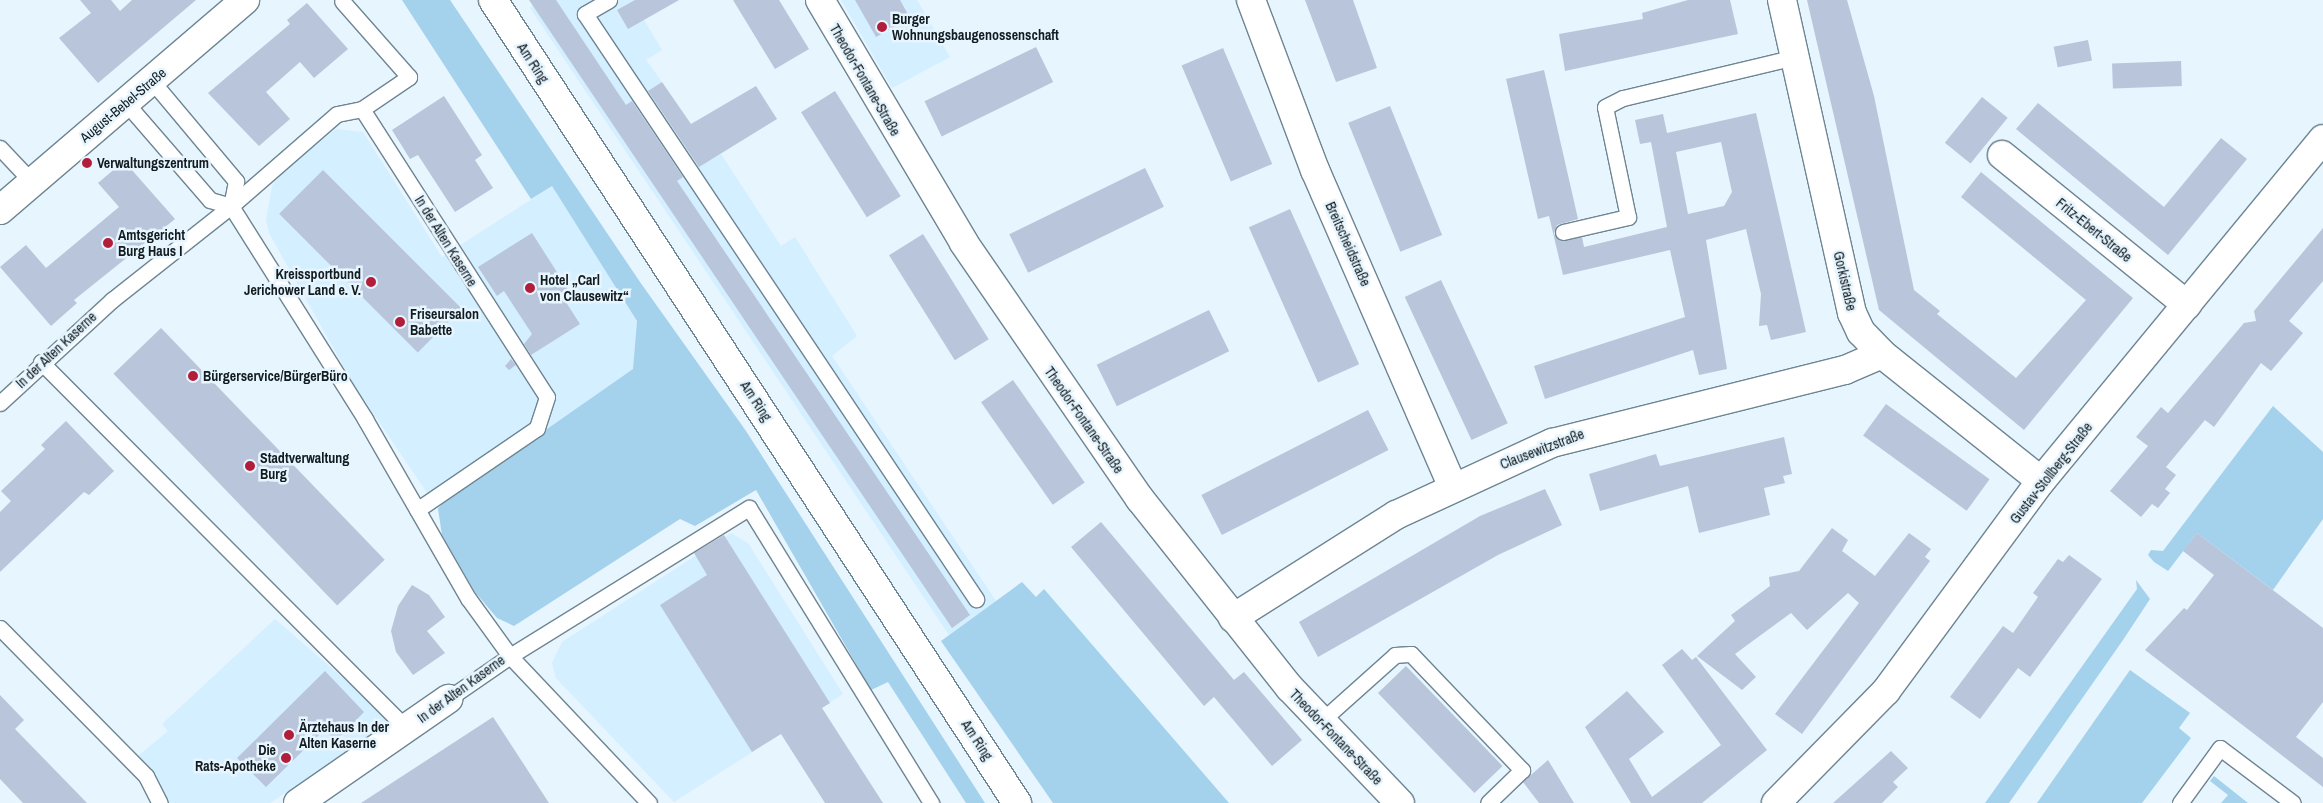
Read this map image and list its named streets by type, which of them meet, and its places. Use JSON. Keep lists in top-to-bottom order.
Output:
{
  "streets": {
    "street": [
      "Am Ring",
      "Theodor-Fontane-Straße",
      "August-Bebel-Straße",
      "Fritz-Ebert-Straße",
      "In der Alten Kaserne",
      "Breitscheidstraße",
      "Gorkistraße",
      "Clausewitzstraße",
      "Gustav-Stollberg-Straße"
    ]
  },
  "crossings": [
    ["Theodor-Fontane-Straße", "Clausewitzstraße"],
    ["Fritz-Ebert-Straße", "Gustav-Stollberg-Straße"],
    ["Breitscheidstraße", "Clausewitzstraße"],
    ["Gorkistraße", "Clausewitzstraße"],
    ["Gorkistraße", "Gustav-Stollberg-Straße"]
  ],
  "places": [
    "Burger Wohnungsbaugenossenschaft",
    "Verwaltungszentrum",
    "Amtsgericht Burg Haus I",
    "Kreissportbund Jerichower Land e. V.",
    "Hotel „Carl von Clausewitz“",
    "Friseursalon Babette",
    "Bürgerservice/BürgerBüro",
    "Stadtverwaltung Burg",
    "Ärztehaus In der Alten Kaserne",
    "Die Rats-Apotheke"
  ]
}
